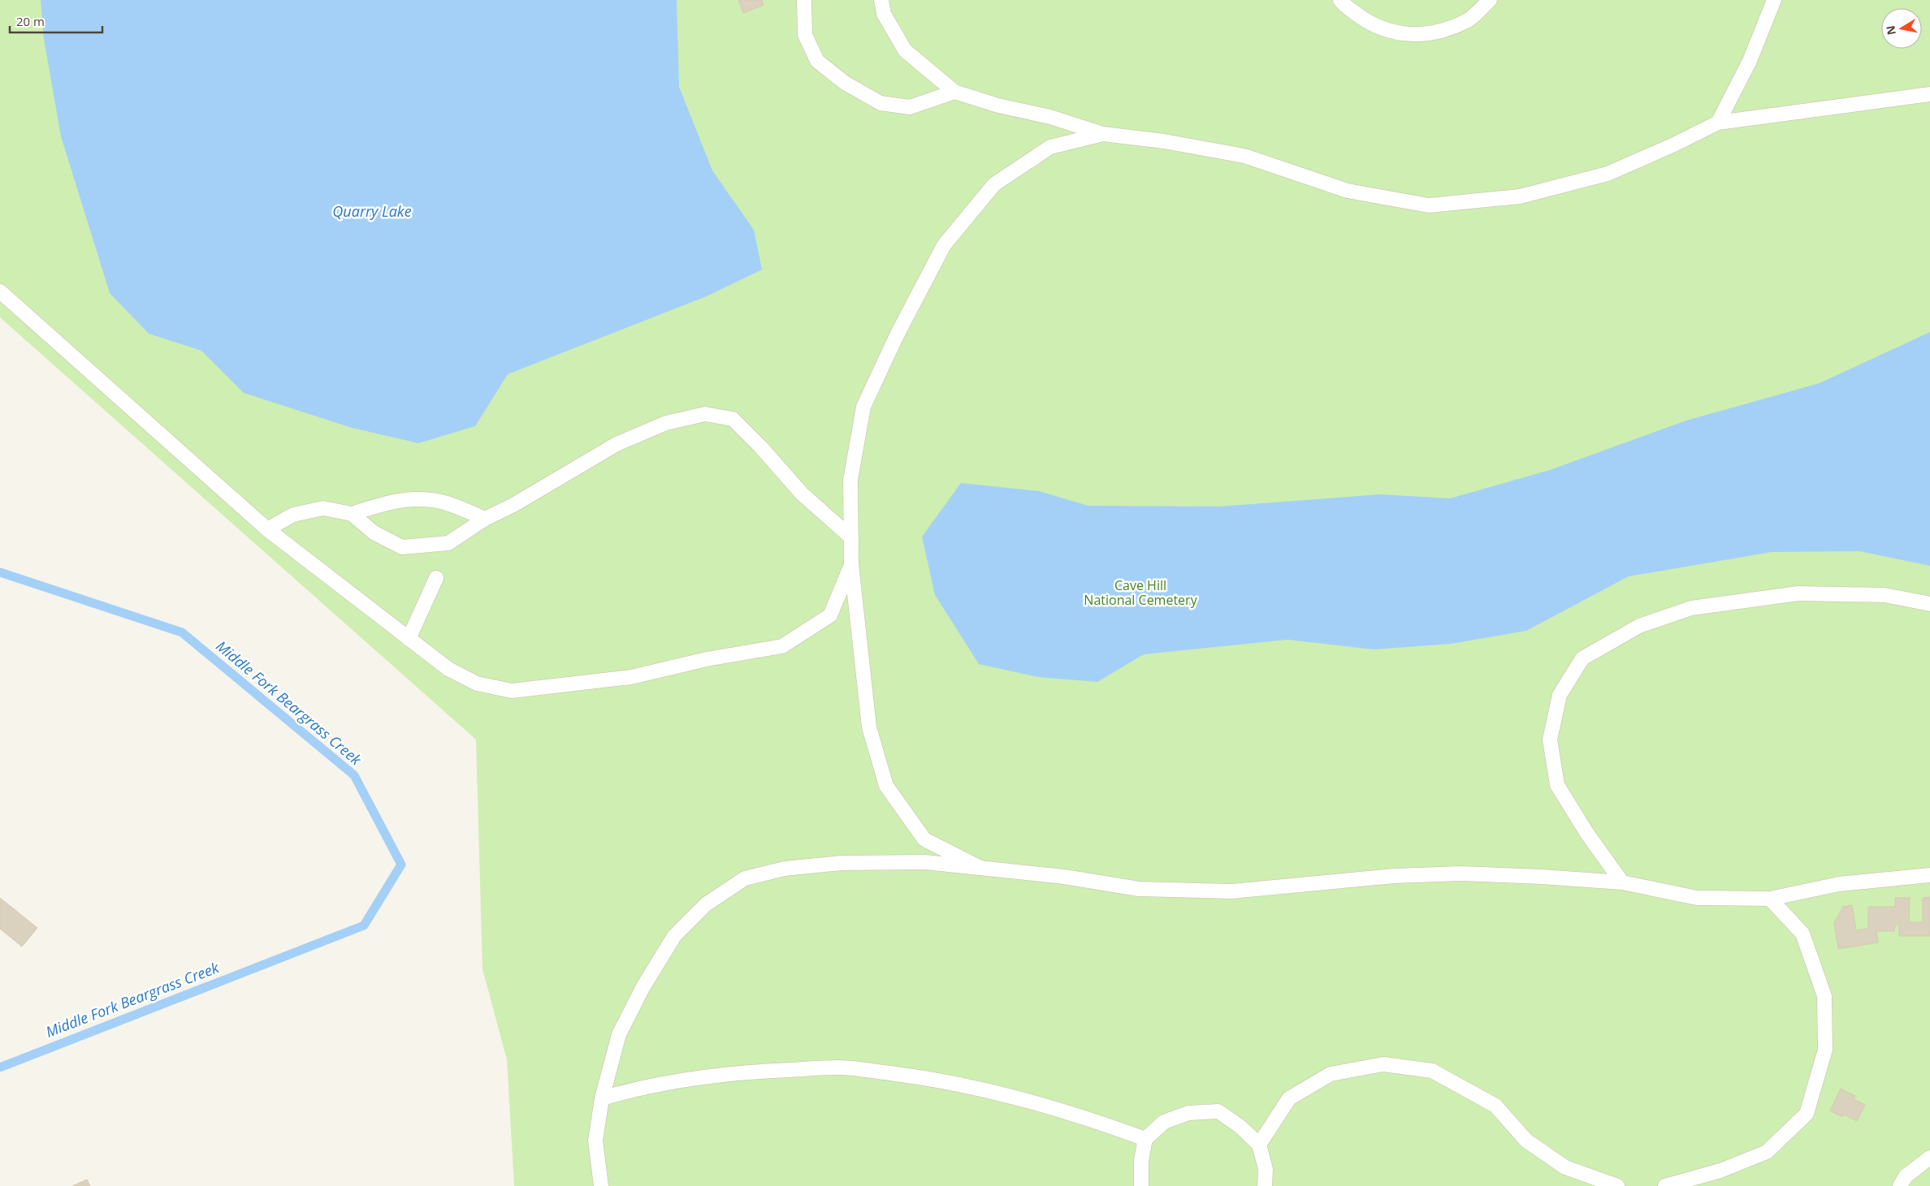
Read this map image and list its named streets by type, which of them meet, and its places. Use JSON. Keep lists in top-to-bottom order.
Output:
{
  "water": ["Quarry Lake", "Middle Fork Beargrass Creek"],
  "parks": ["Cave Hill National Cemetery"],
  "scale_bar": "20 m",
  "north": "left"
}
